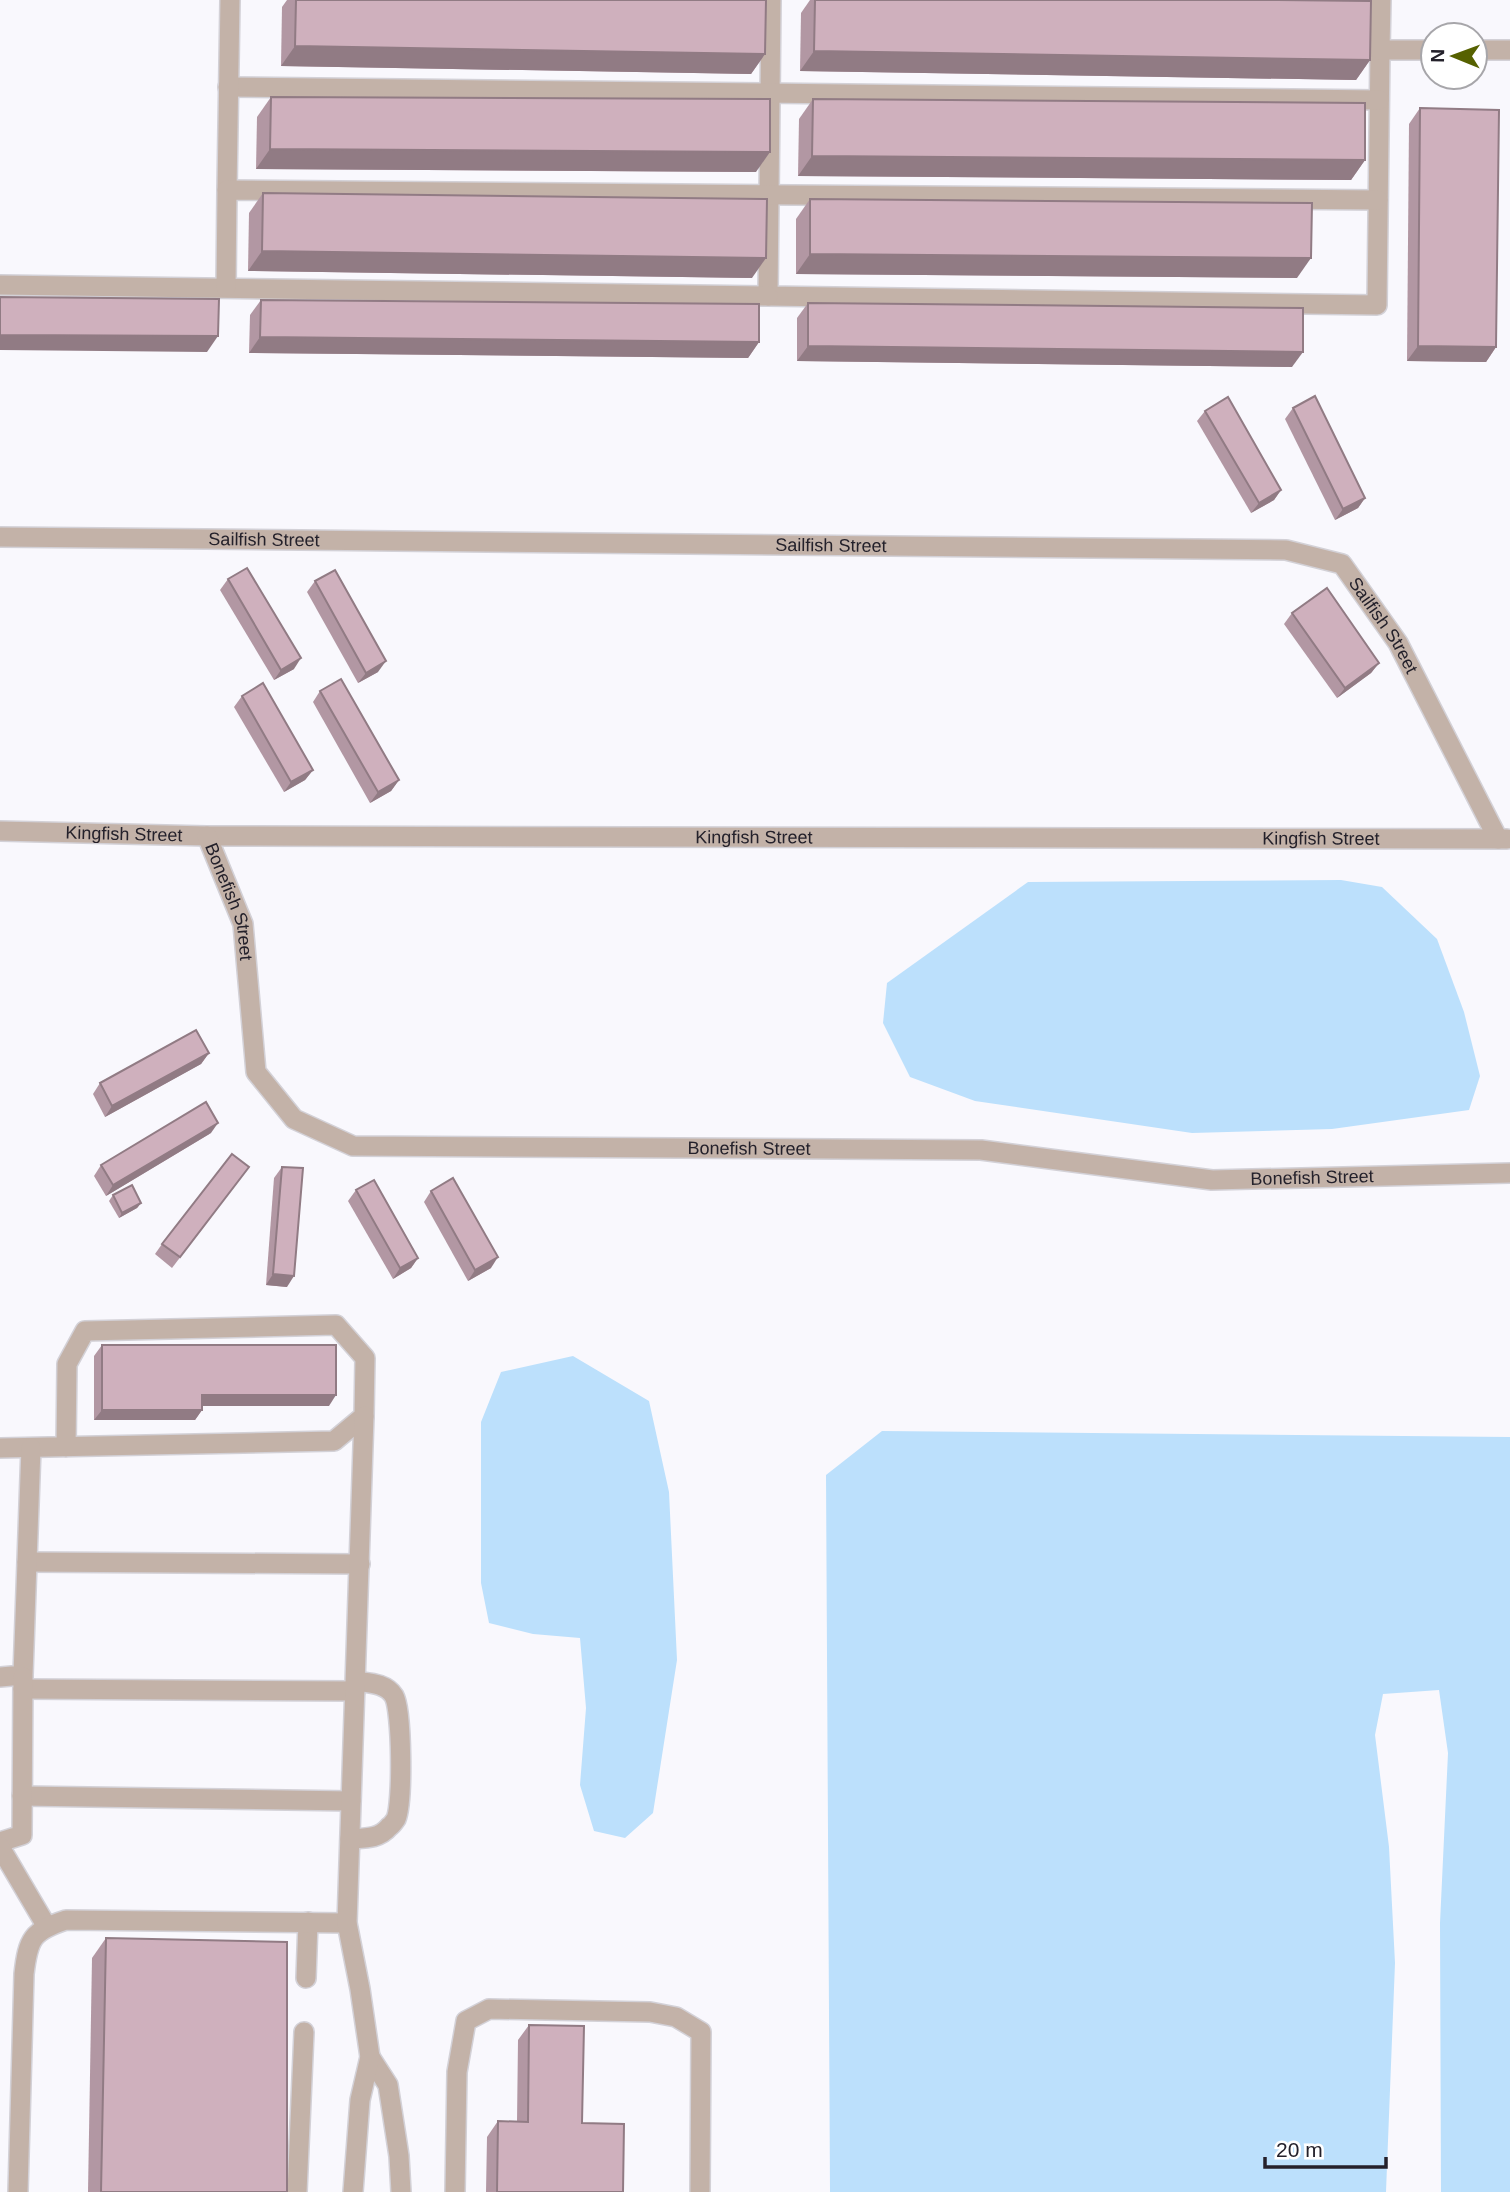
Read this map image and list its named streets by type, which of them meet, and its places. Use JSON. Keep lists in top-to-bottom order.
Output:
{
  "streets": {
    "lane": ["Sailfish Street", "Kingfish Street", "Bonefish Street"]
  },
  "crossings": [
    ["Sailfish Street", "Kingfish Street"],
    ["Kingfish Street", "Bonefish Street"]
  ],
  "scale_bar": "20 m",
  "north": "left"
}
